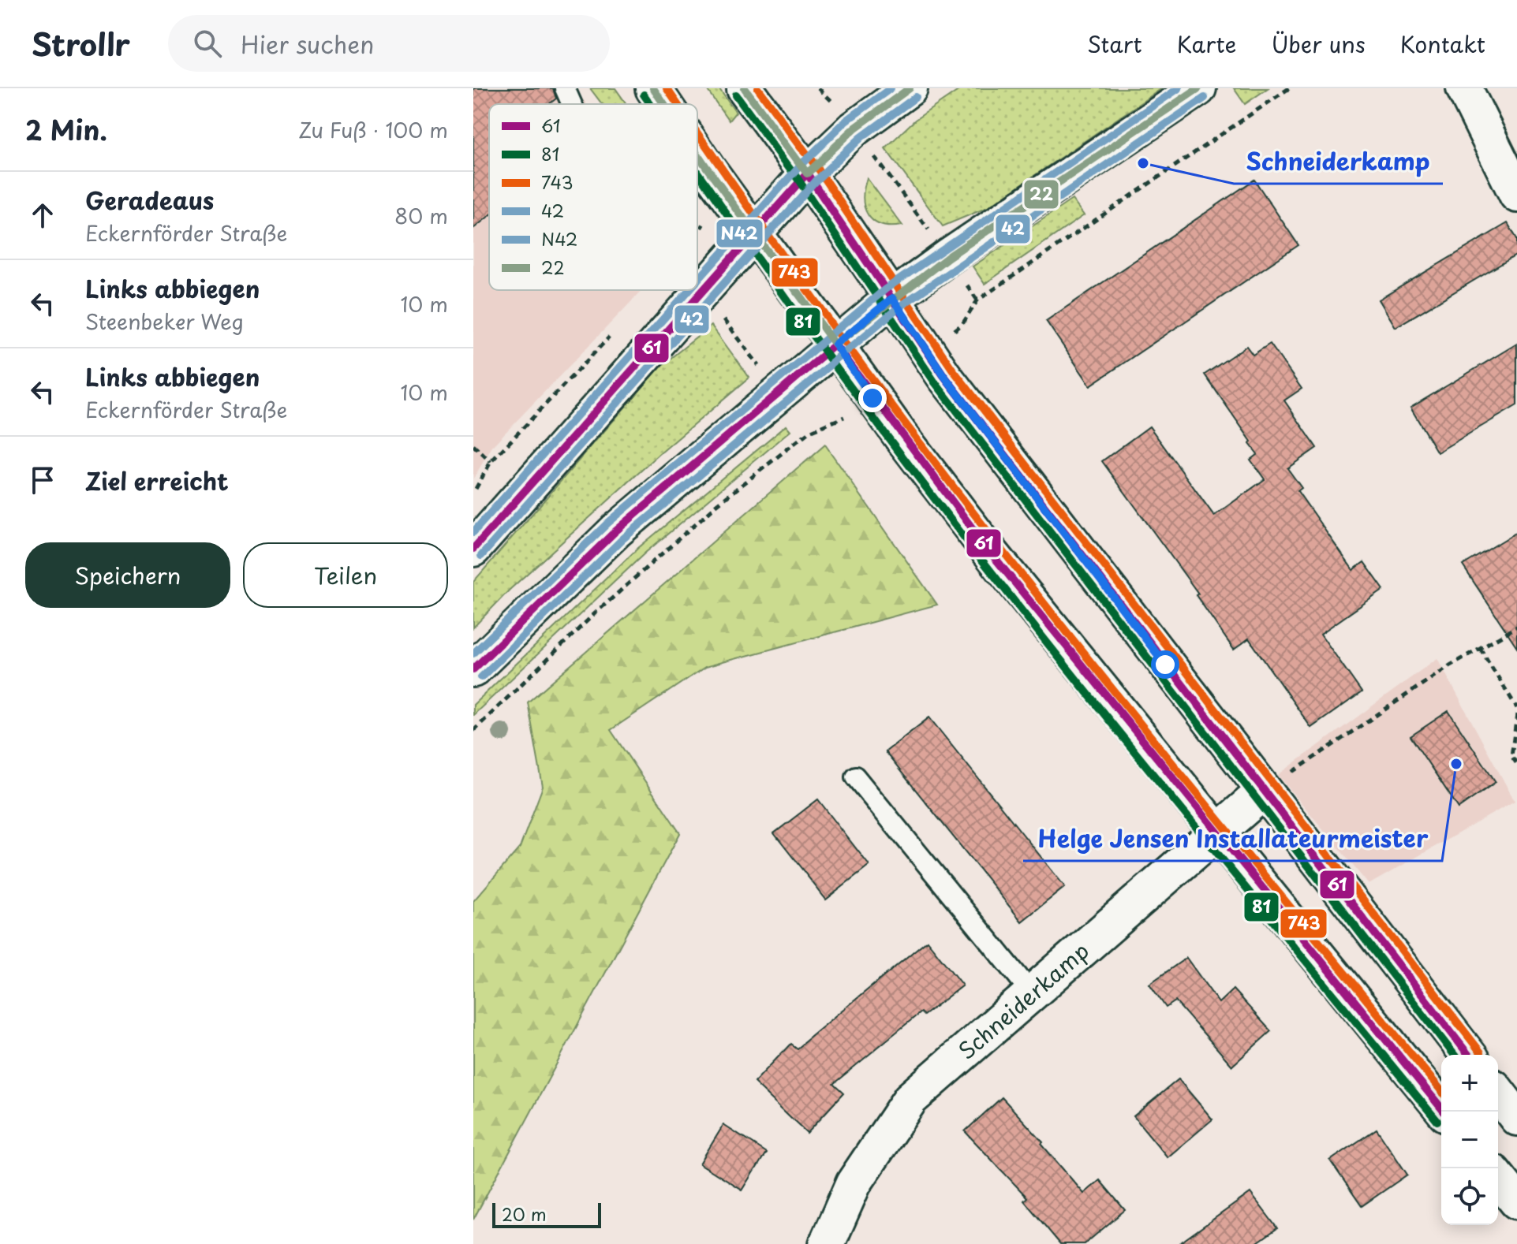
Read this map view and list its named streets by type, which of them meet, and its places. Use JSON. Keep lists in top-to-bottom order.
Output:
{
  "streets": {
    "street": ["Schneiderkamp"]
  },
  "places": ["Schneiderkamp", "Helge Jensen Installateurmeister"],
  "lines": [
    "transit line 743",
    "transit line N42",
    "transit line 22",
    "transit line 81",
    "transit line 42",
    "transit line 61"
  ],
  "legend": [
    "61",
    "81",
    "743",
    "42",
    "N42",
    "22"
  ],
  "scale_bar": "20 m",
  "page": {
    "header": "Strollr",
    "search": "Hier suchen",
    "nav": [
      "Start",
      "Karte",
      "Über uns",
      "Kontakt"
    ],
    "heading": ["2 Min.", "Zu Fuß · 100 m"],
    "list": [
      ["Geradeaus", "Eckernförder Straße", "80 m"],
      ["Links abbiegen", "Steenbeker Weg", "10 m"],
      ["Links abbiegen", "Eckernförder Straße", "10 m"],
      "Ziel erreicht"
    ],
    "buttons": ["Speichern", "Teilen"],
    "map_buttons": ["+", "−"],
    "scale": "20 m"
  }
}
